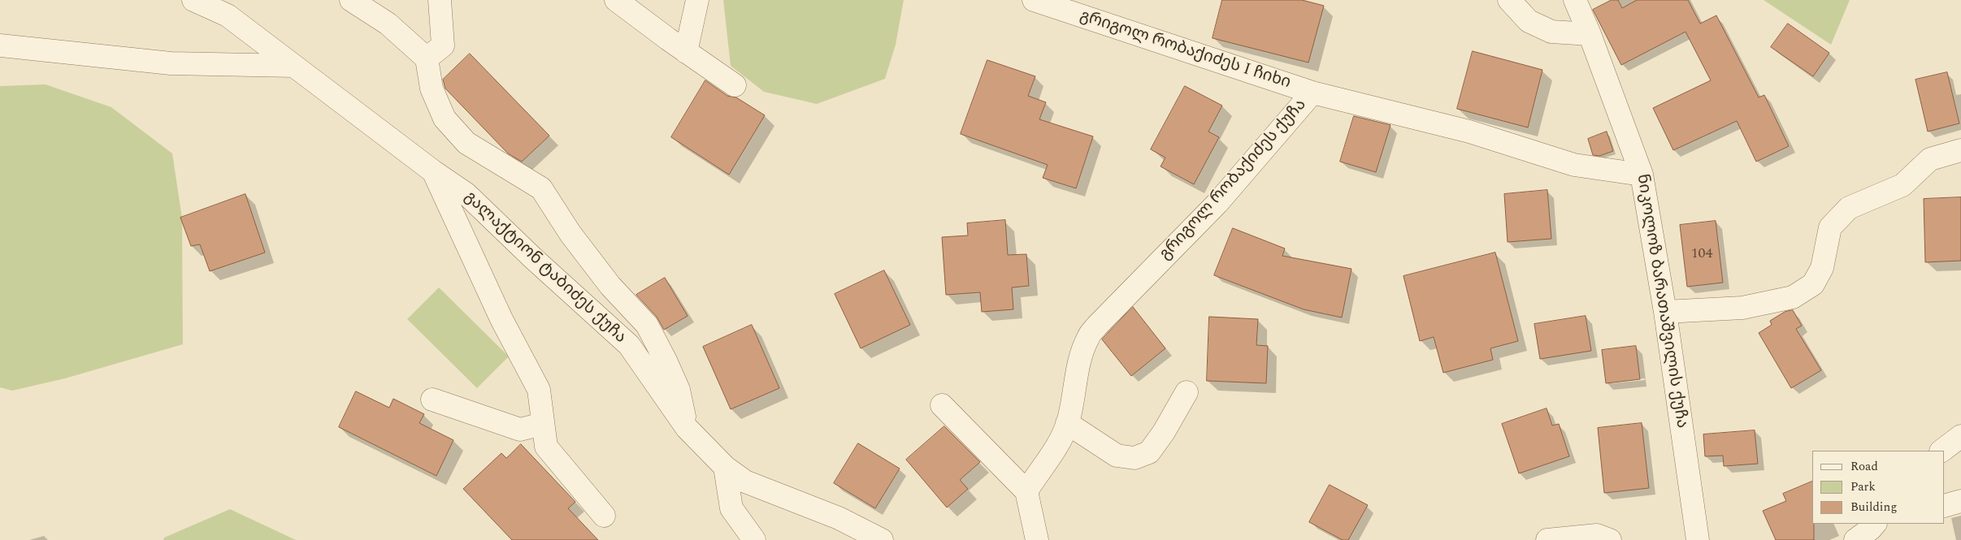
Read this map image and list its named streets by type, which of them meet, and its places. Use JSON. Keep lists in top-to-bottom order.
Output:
{
  "streets": {
    "street": [
      "გრიგოლ რობაქიძეს I ჩიხი",
      "გრიგოლ რობაქიძეს ქუჩა",
      "გალაქტიონ ტაბიძეს ქუჩა",
      "ნიკოლოზ ბარათაშვილის ქუჩა"
    ]
  },
  "crossings": [
    ["გრიგოლ რობაქიძეს I ჩიხი", "გრიგოლ რობაქიძეს ქუჩა"],
    ["გრიგოლ რობაქიძეს ქუჩა", "ნიკოლოზ ბარათაშვილის ქუჩა"]
  ],
  "house_numbers": ["104"],
  "legend": ["Road", "Park", "Building"]
}
